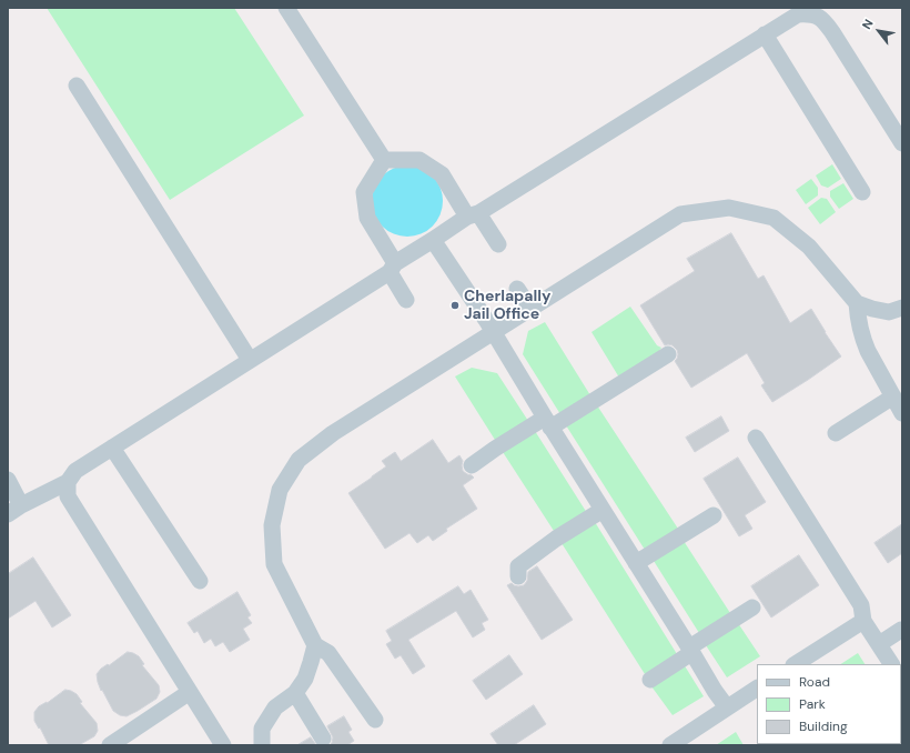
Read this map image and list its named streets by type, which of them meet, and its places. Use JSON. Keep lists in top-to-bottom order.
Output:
{
  "places": ["Cherlapally Jail Office"],
  "legend": ["Road", "Park", "Building"],
  "north": "top left"
}
